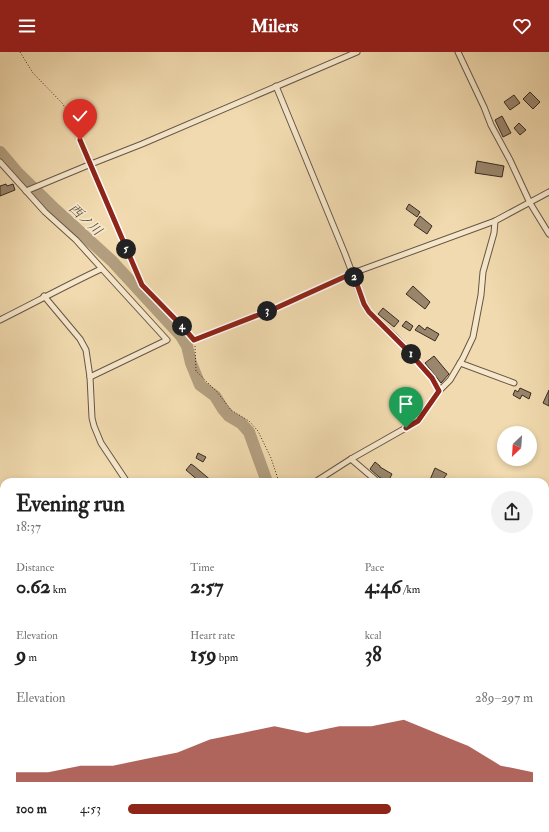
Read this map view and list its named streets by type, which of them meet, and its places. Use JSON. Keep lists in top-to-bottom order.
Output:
{
  "water": ["西ノ川"],
  "north": "bottom left",
  "page": {
    "header": "Milers",
    "pins": [
      "5",
      "2",
      "3",
      "4",
      "1"
    ],
    "heading": ["Evening run", "18:37"],
    "stats": [
      ["Distance", "0.62 km"],
      ["Time", "2:57"],
      ["Pace", "4:46 /km"],
      ["Elevation", "9 m"],
      ["Heart rate", "159 bpm"],
      ["kcal", "38"]
    ],
    "chart": ["Elevation", "289–297 m"],
    "list": [
      {
        "name": "100 m",
        "note": "4:53"
      }
    ]
  }
}
